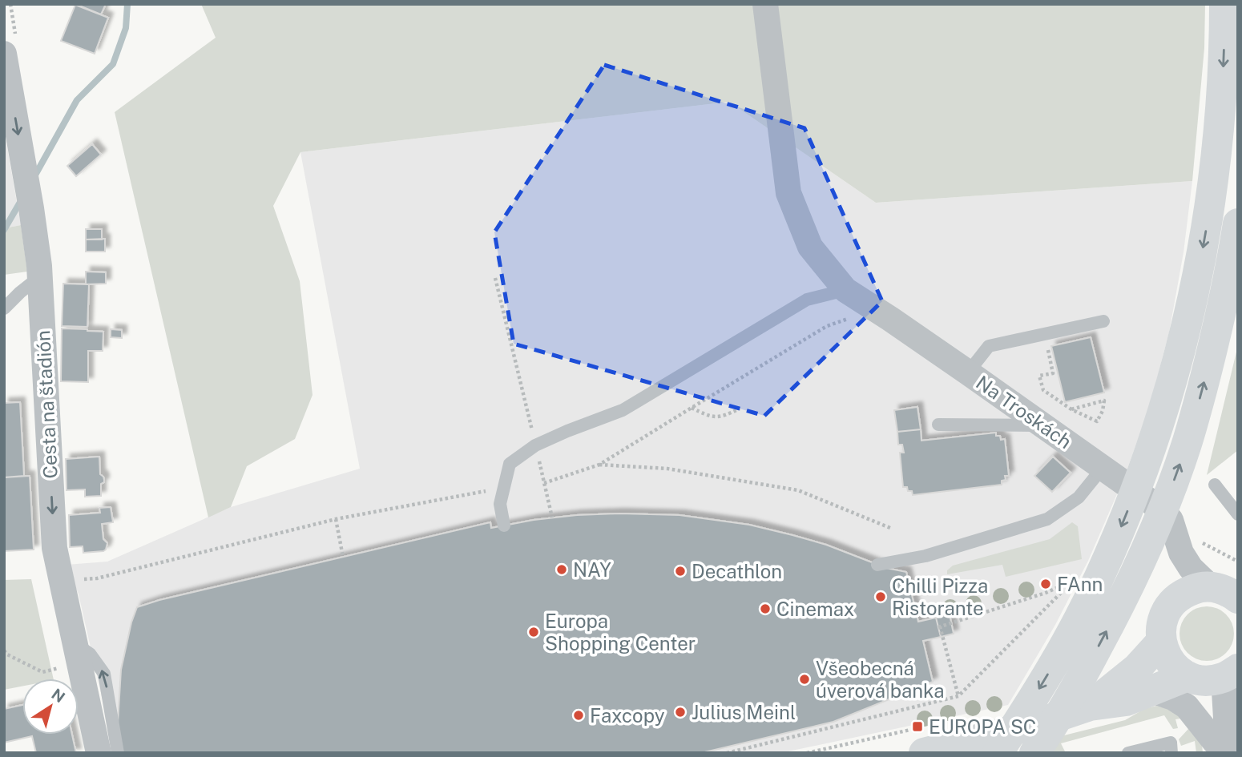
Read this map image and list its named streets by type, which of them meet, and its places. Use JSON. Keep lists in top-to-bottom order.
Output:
{
  "streets": {
    "street": ["Cesta na štadión", "Na Troskách"]
  },
  "one_way": ["Cesta na štadión"],
  "places": {
    "other": [
      "NAY",
      "Decathlon",
      "FAnn",
      "Chilli Pizza Ristorante",
      "Cinemax",
      "Europa Shopping Center",
      "Všeobecná úverová banka",
      "Julius Meinl",
      "Faxcopy"
    ],
    "transit": ["EUROPA SC"]
  },
  "north": "top right"
}
